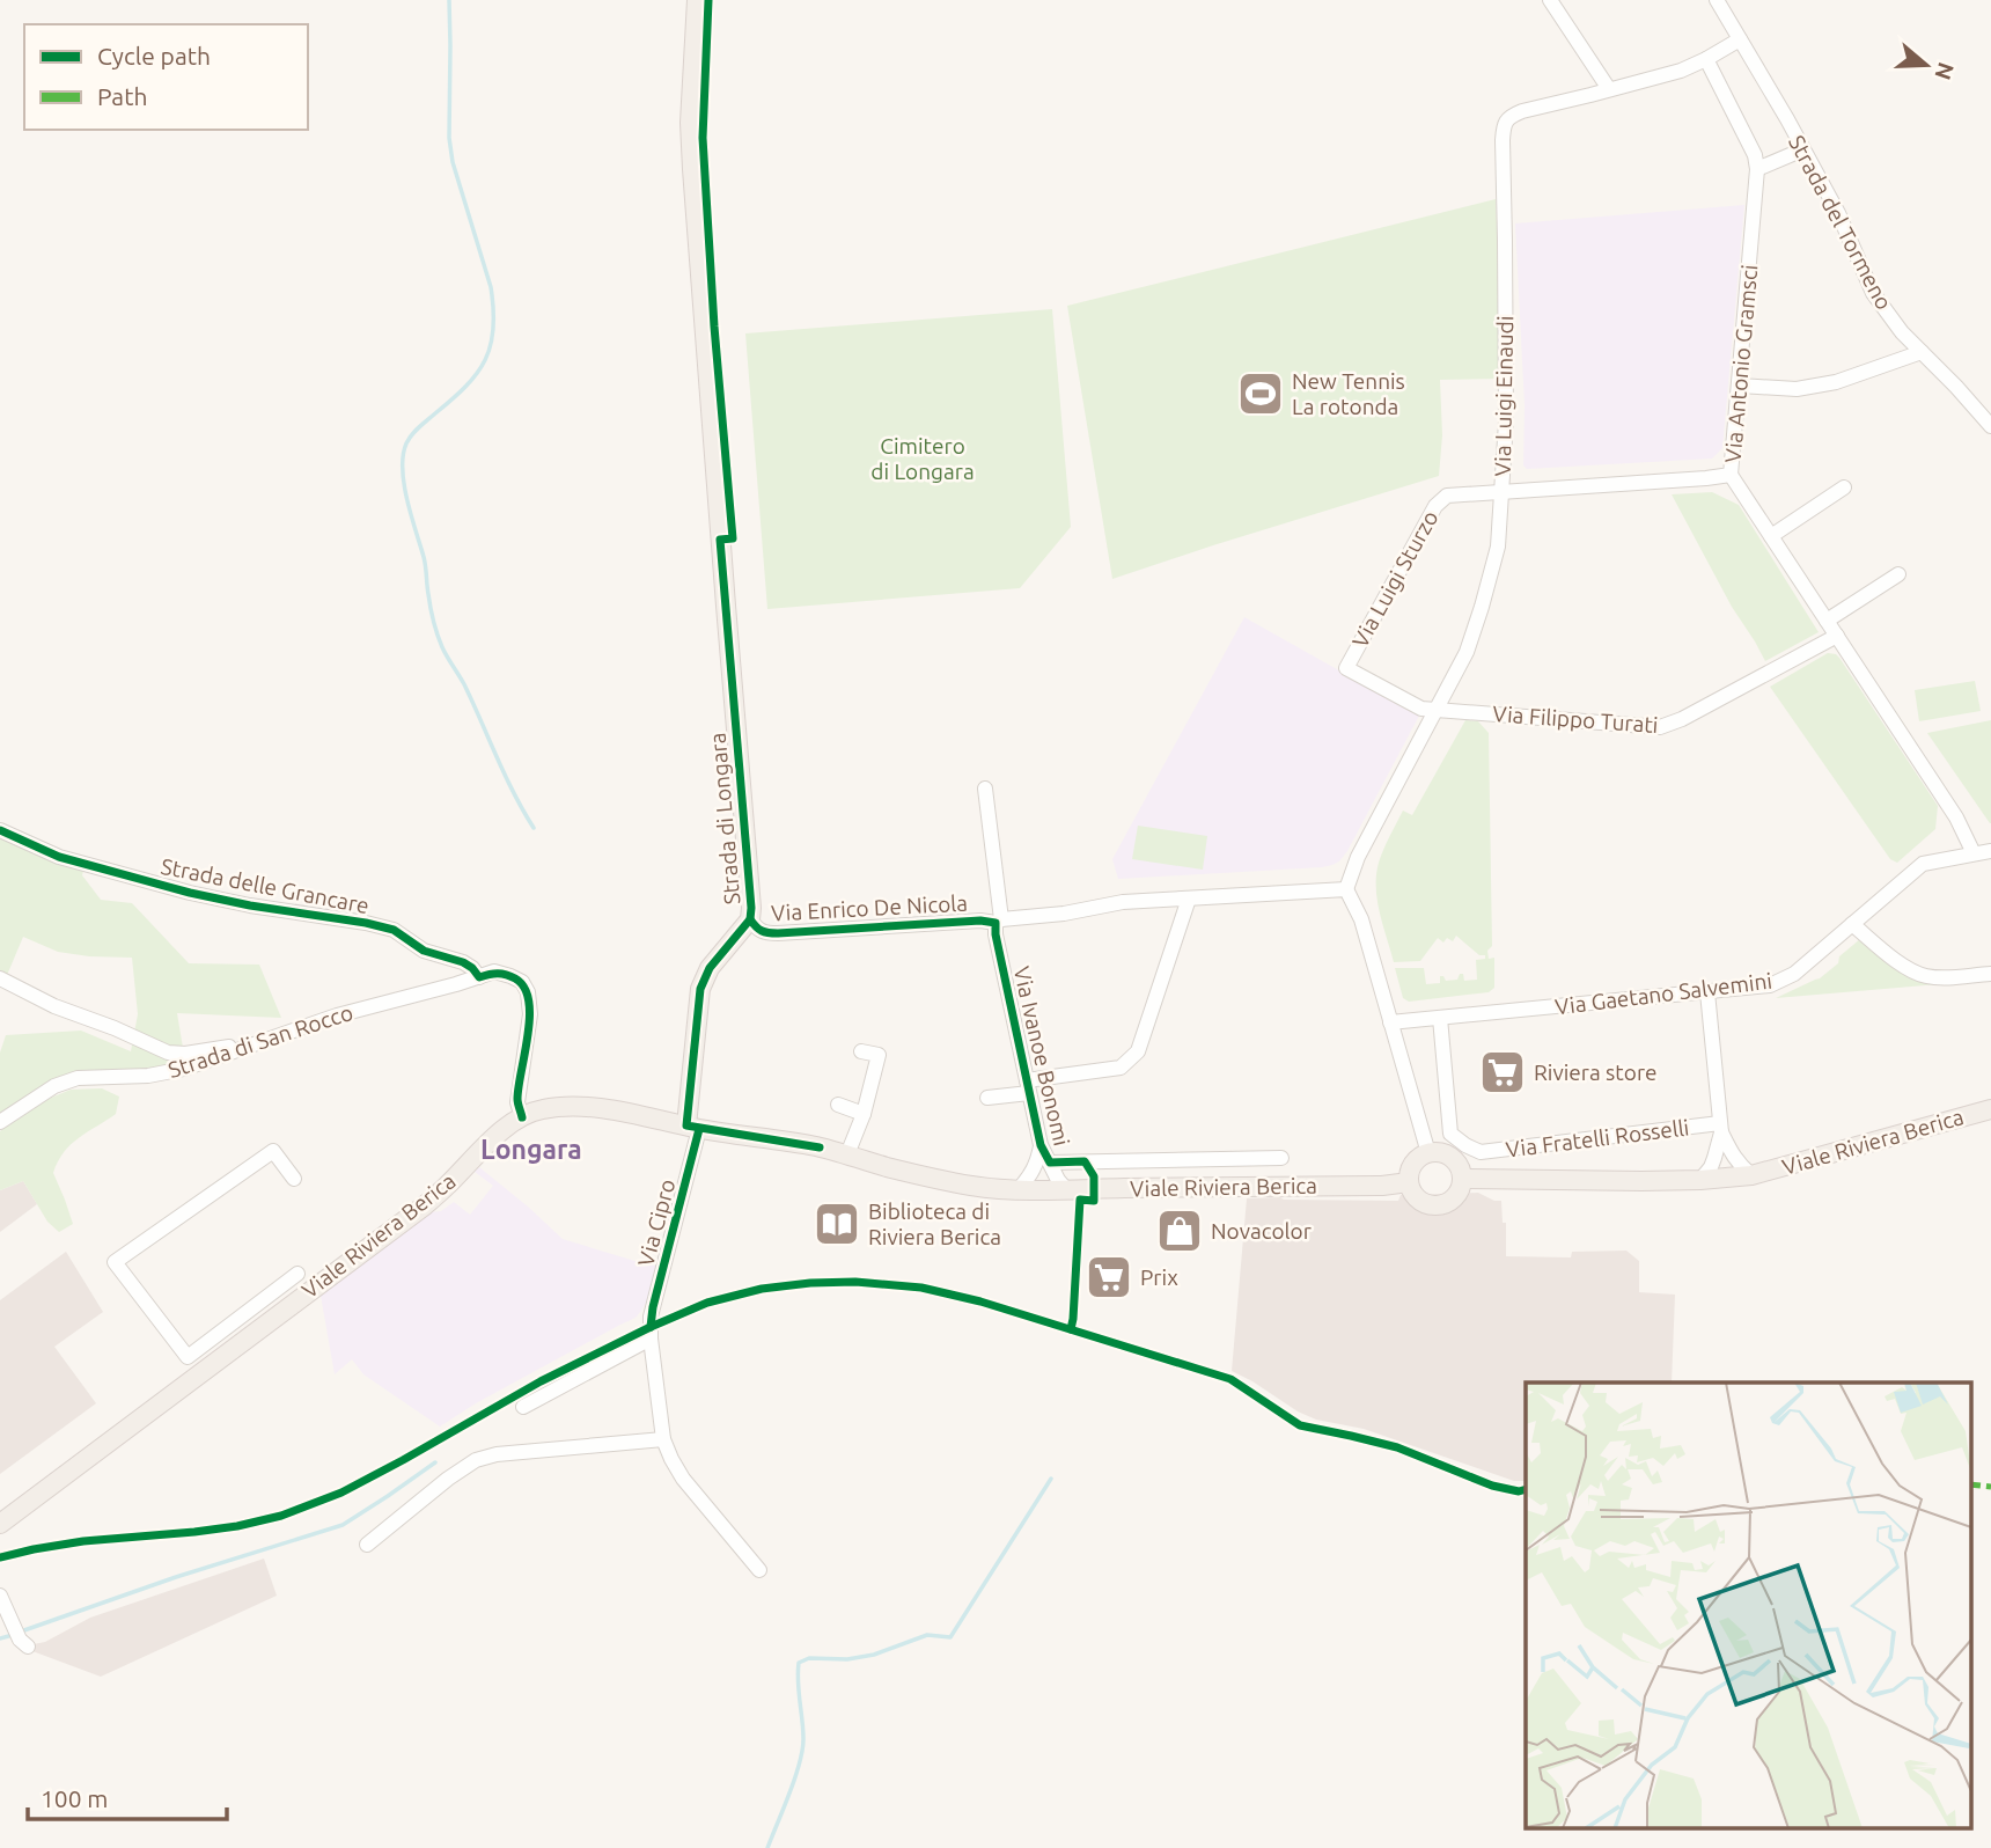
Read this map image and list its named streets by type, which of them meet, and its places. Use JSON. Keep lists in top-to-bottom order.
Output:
{
  "streets": {
    "main road": ["Strada di Longara", "Viale Riviera Berica"],
    "street": [
      "Strada del Tormeno",
      "Via Antonio Gramsci",
      "Via Luigi Einaudi",
      "Via Luigi Sturzo",
      "Via Filippo Turati",
      "Strada delle Grancare",
      "Via Enrico De Nicola",
      "Via Gaetano Salvemini",
      "Strada di San Rocco",
      "Via Ivanoe Bonomi",
      "Via Fratelli Rosselli",
      "Via Cipro"
    ]
  },
  "crossings": [
    ["Strada del Tormeno", "Via Luigi Einaudi"],
    ["Via Antonio Gramsci", "Via Luigi Einaudi"],
    ["Via Antonio Gramsci", "Via Luigi Sturzo"],
    ["Via Luigi Einaudi", "Via Luigi Sturzo"],
    ["Via Luigi Einaudi", "Via Filippo Turati"],
    ["Via Luigi Einaudi", "Via Enrico De Nicola"],
    ["Via Luigi Sturzo", "Via Filippo Turati"],
    ["Strada di Longara", "Via Enrico De Nicola"],
    ["Strada di Longara", "Viale Riviera Berica"],
    ["Strada di Longara", "Via Cipro"],
    ["Strada delle Grancare", "Strada di San Rocco"],
    ["Strada delle Grancare", "Viale Riviera Berica"],
    ["Via Enrico De Nicola", "Via Ivanoe Bonomi"],
    ["Via Gaetano Salvemini", "Via Fratelli Rosselli"],
    ["Via Ivanoe Bonomi", "Viale Riviera Berica"],
    ["Via Fratelli Rosselli", "Viale Riviera Berica"],
    ["Viale Riviera Berica", "Via Cipro"]
  ],
  "districts": ["Longara"],
  "parks": ["Cimitero di Longara"],
  "places": {
    "sports": ["New Tennis La rotonda"],
    "supermarket": ["Riviera store", "Prix"],
    "library": ["Biblioteca di Riviera Berica"],
    "shop": ["Novacolor"]
  },
  "legend": ["Cycle path", "Path"],
  "scale_bar": "100 m",
  "north": "right"
}
